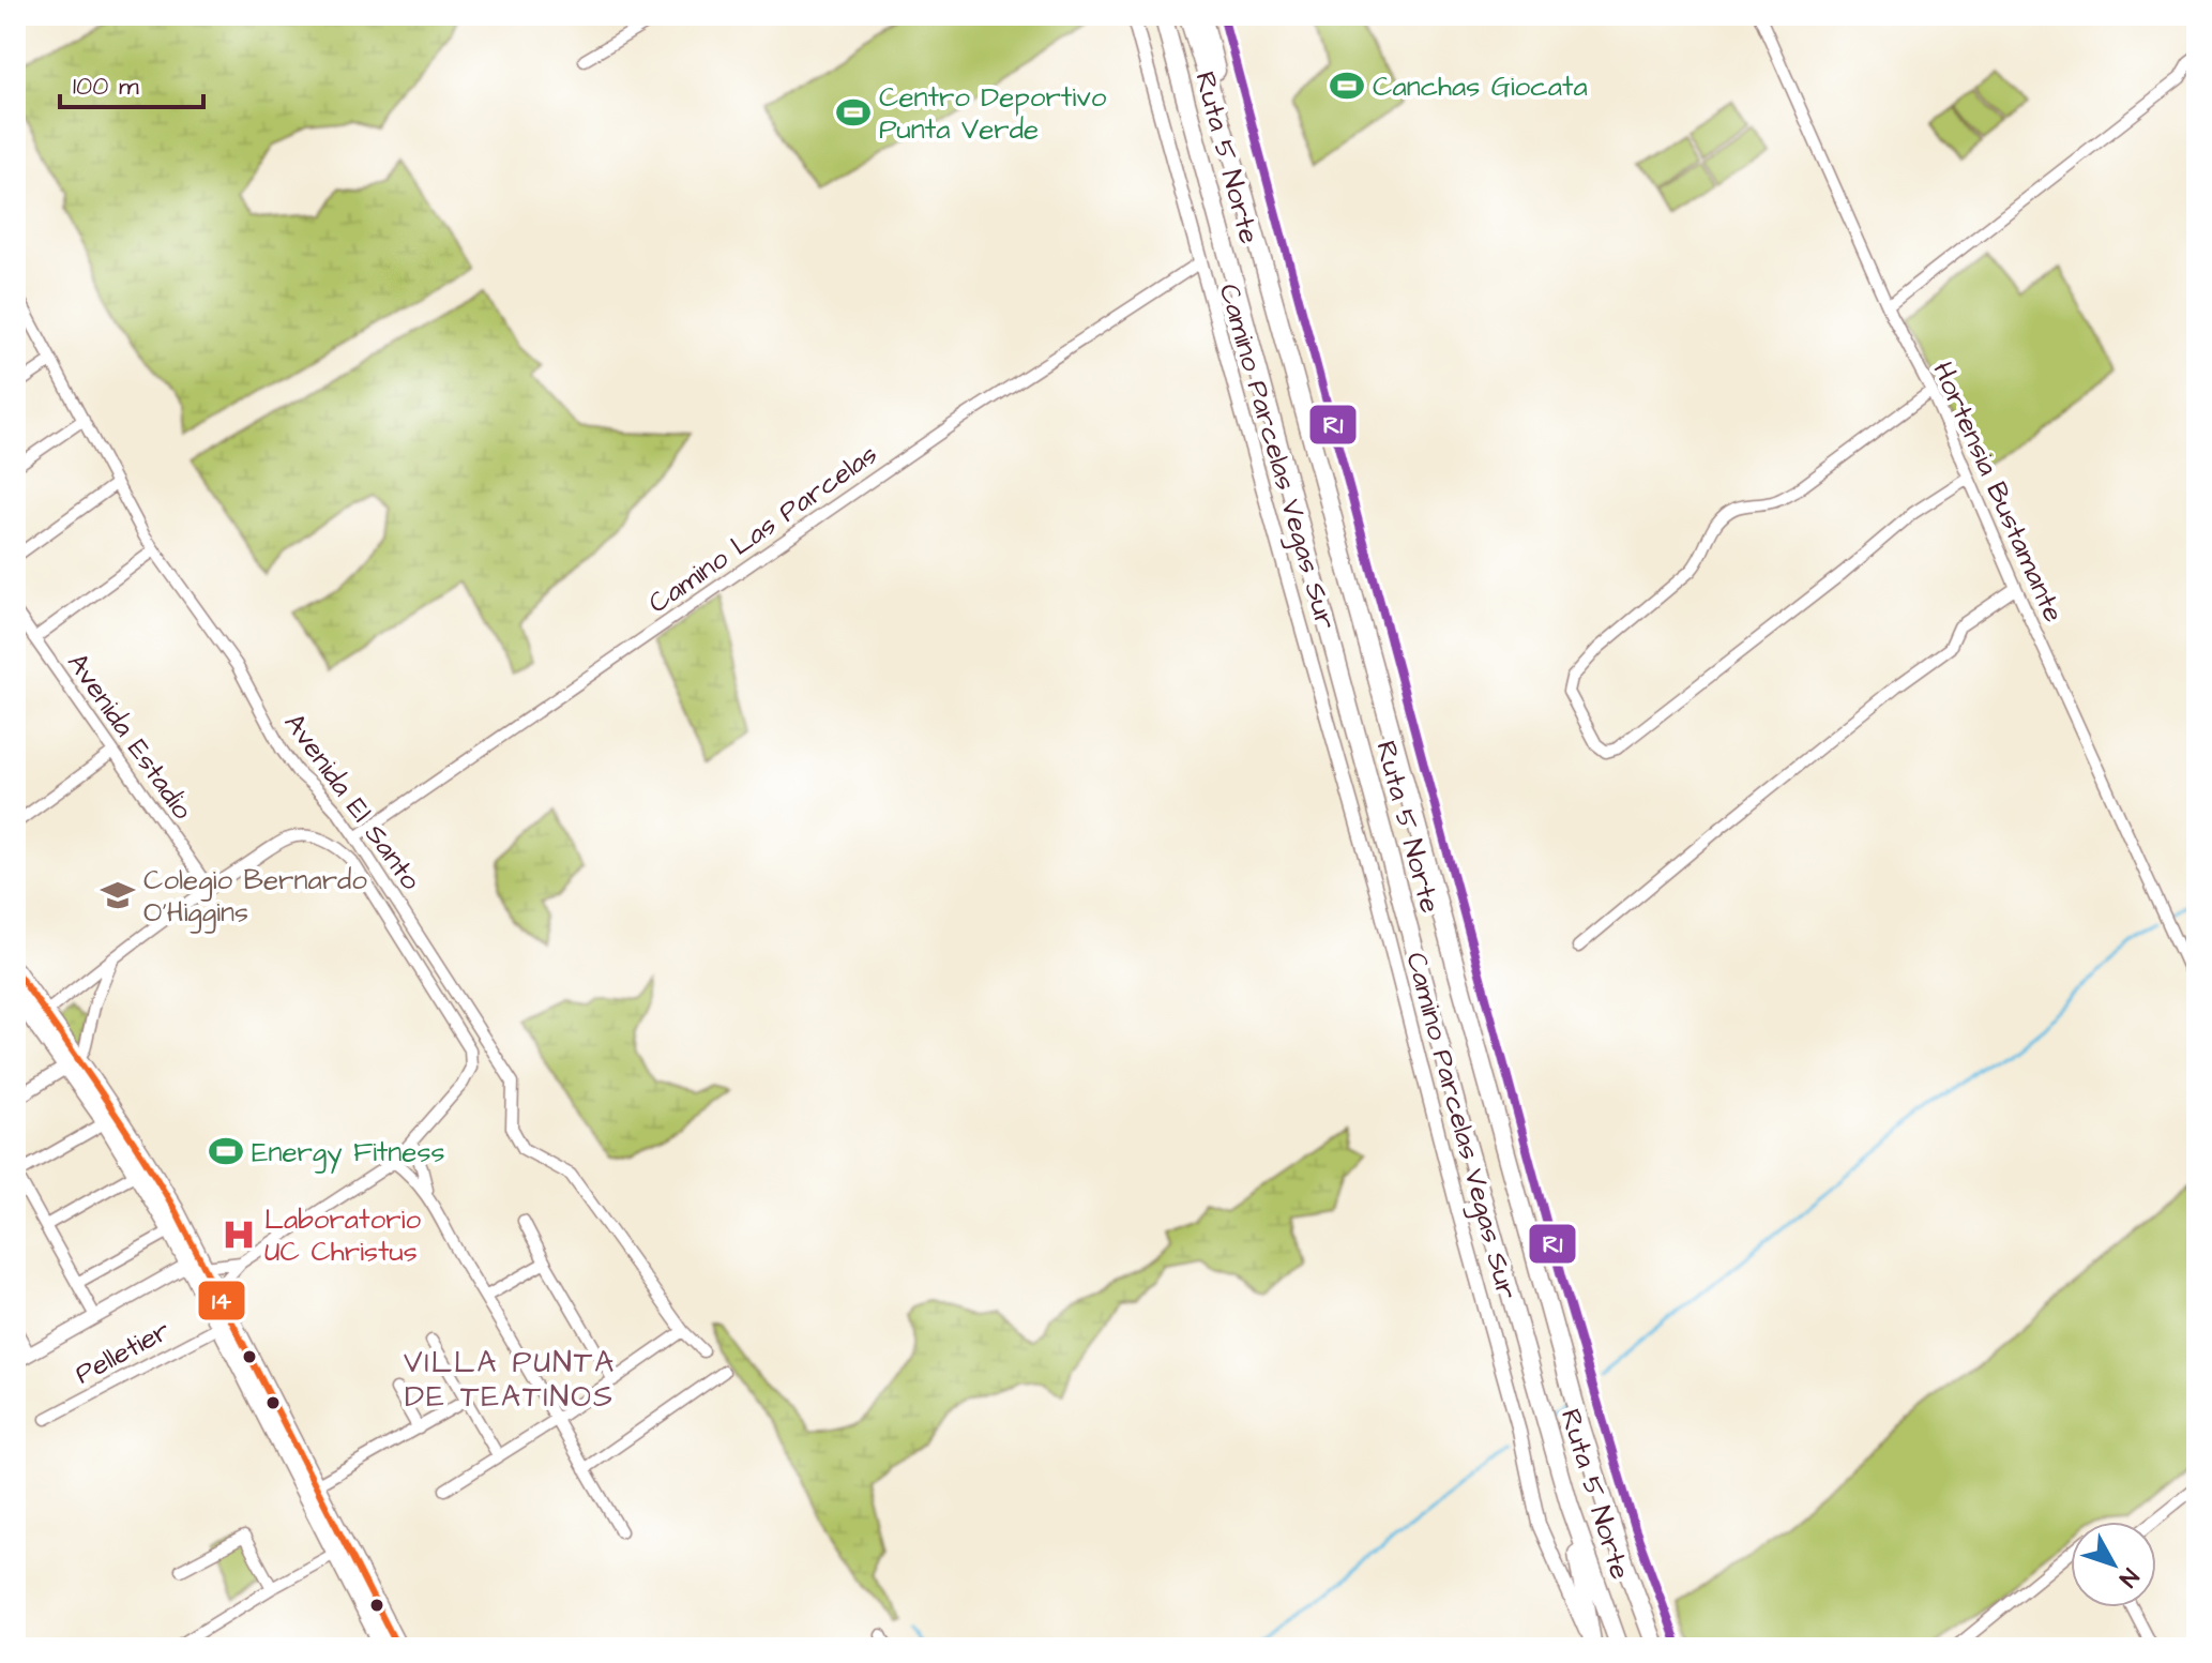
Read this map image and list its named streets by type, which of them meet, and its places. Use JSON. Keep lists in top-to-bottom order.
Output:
{
  "streets": {
    "main road": ["Ruta 5 Norte"],
    "street": [
      "Camino Parcelas Vegas Sur",
      "Hortensia Bustamante",
      "Camino Las Parcelas",
      "Avenida Estadio",
      "Avenida El Santo",
      "Pelletier"
    ]
  },
  "crossings": [
    ["Camino Parcelas Vegas Sur", "Camino Las Parcelas"],
    ["Camino Las Parcelas", "Avenida El Santo"]
  ],
  "districts": ["VILLA PUNTA DE TEATINOS"],
  "places": {
    "sports": ["Canchas Giocata", "Centro Deportivo Punta Verde", "Energy Fitness"],
    "school or university": ["Colegio Bernardo O'Higgins"],
    "hospital": ["Laboratorio UC Christus"]
  },
  "lines": ["transit line R1", "transit line 14"],
  "scale_bar": "100 m",
  "north": "bottom right"
}
